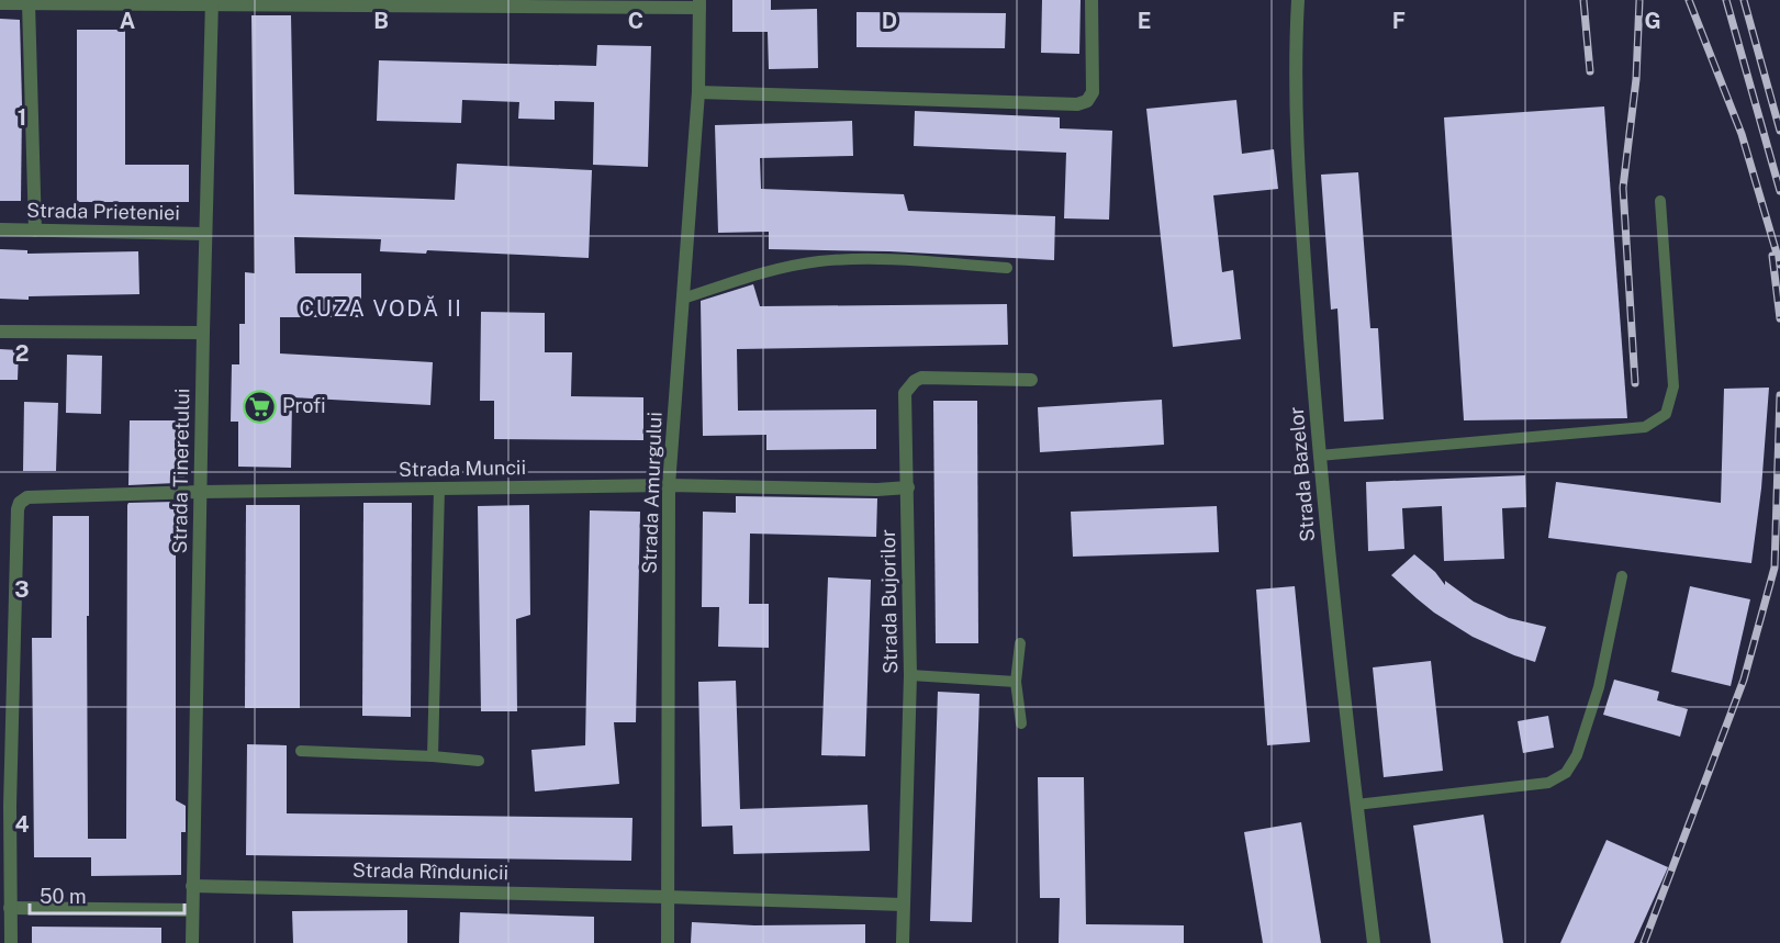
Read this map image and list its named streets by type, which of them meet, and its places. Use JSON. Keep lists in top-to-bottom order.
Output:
{
  "streets": {
    "street": [
      "Strada Prieteniei",
      "Strada Muncii",
      "Strada Tineretului",
      "Strada Bazelor",
      "Strada Amurgului",
      "Strada Bujorilor",
      "Strada Rîndunicii"
    ]
  },
  "crossings": [
    ["Strada Prieteniei", "Strada Tineretului"],
    ["Strada Muncii", "Strada Tineretului"],
    ["Strada Muncii", "Strada Amurgului"],
    ["Strada Muncii", "Strada Bujorilor"],
    ["Strada Tineretului", "Strada Rîndunicii"],
    ["Strada Amurgului", "Strada Rîndunicii"]
  ],
  "districts": ["CUZA VODĂ II"],
  "places": {
    "supermarket": ["Profi"]
  },
  "scale_bar": "50 m",
  "grid": {
    "columns": [
      "A",
      "B",
      "C",
      "D",
      "E",
      "F",
      "G"
    ],
    "rows": [
      "1",
      "2",
      "3",
      "4"
    ]
  }
}
